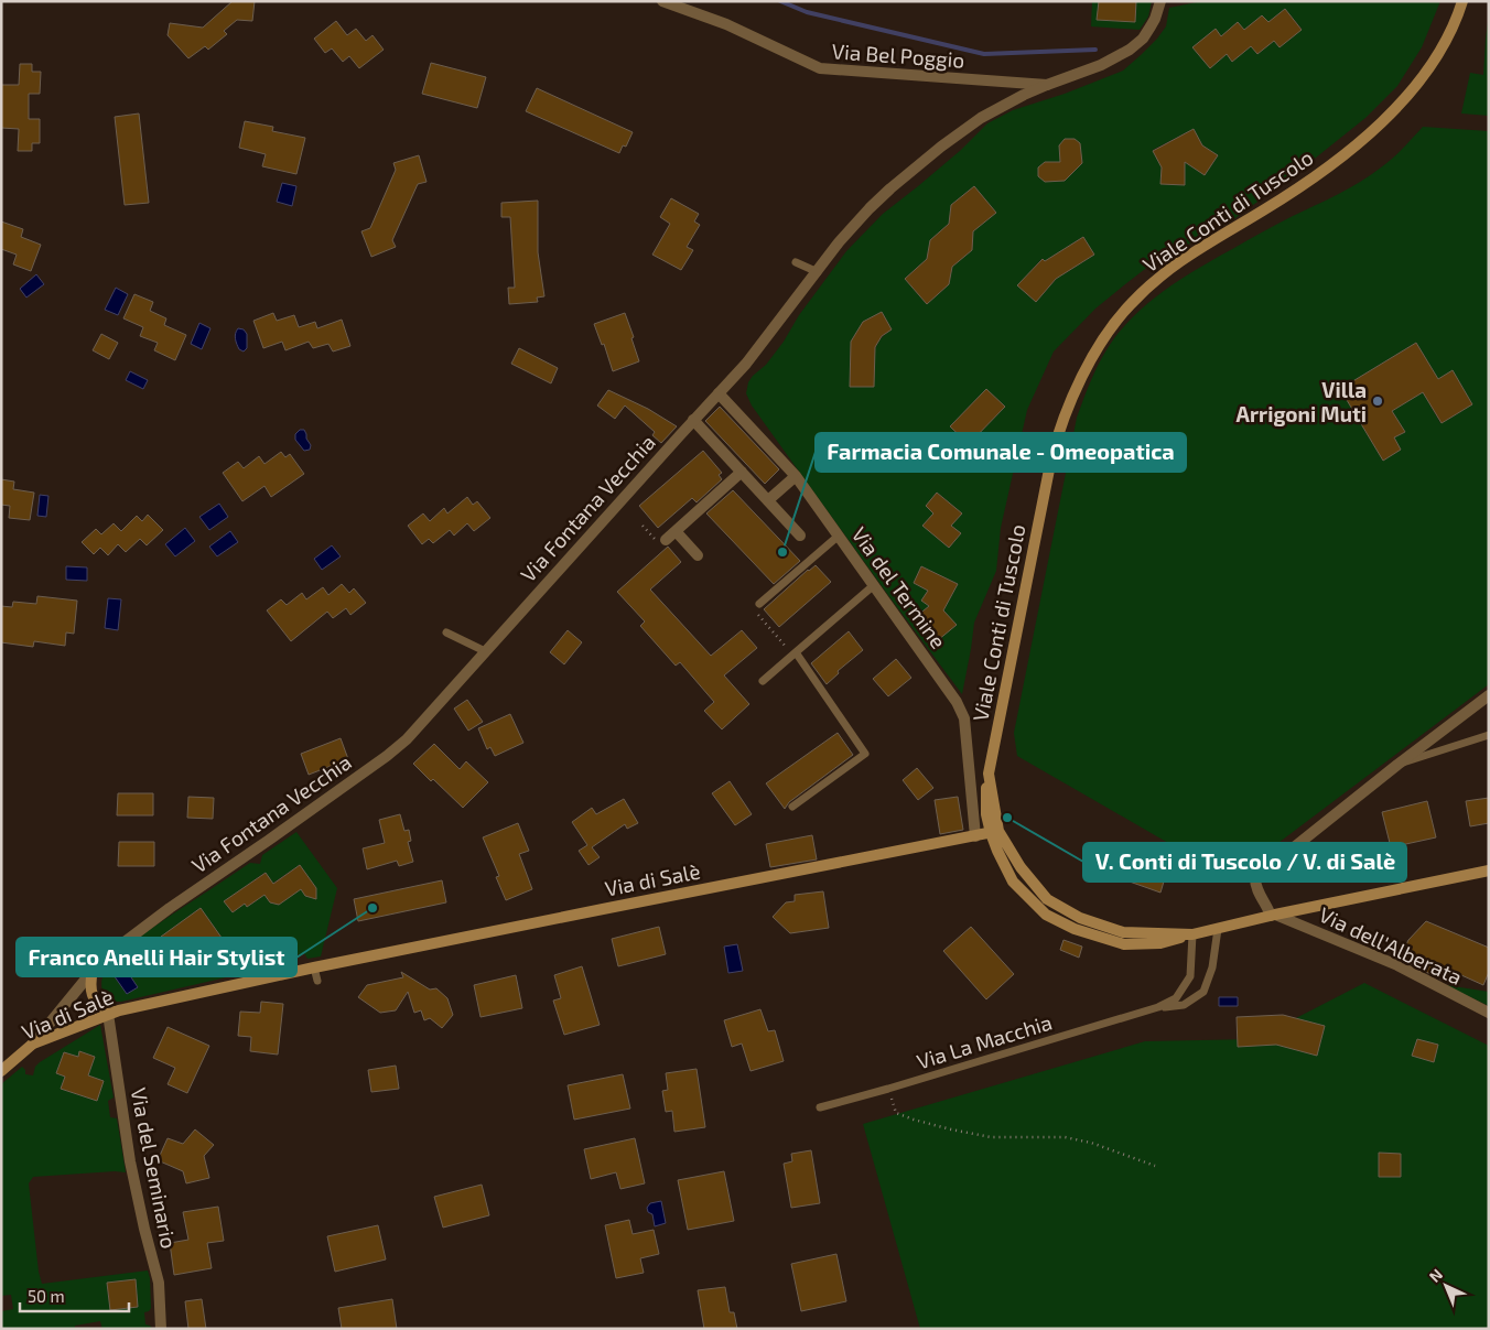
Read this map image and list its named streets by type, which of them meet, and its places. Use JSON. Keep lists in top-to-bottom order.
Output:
{
  "streets": {
    "main road": ["Viale Conti di Tuscolo", "Via di Salè"],
    "street": [
      "Via Bel Poggio",
      "Via Fontana Vecchia",
      "Via del Termine",
      "Via dell'Alberata",
      "Via del Seminario"
    ],
    "lane": ["Via La Macchia"]
  },
  "crossings": [
    ["Via Bel Poggio", "Via Fontana Vecchia"],
    ["Viale Conti di Tuscolo", "Via di Salè"],
    ["Viale Conti di Tuscolo", "Via dell'Alberata"],
    ["Viale Conti di Tuscolo", "Via La Macchia"],
    ["Via Fontana Vecchia", "Via del Termine"],
    ["Via Fontana Vecchia", "Via di Salè"],
    ["Via del Termine", "Via di Salè"],
    ["Via di Salè", "Via del Seminario"]
  ],
  "places": [
    "Villa Arrigoni Muti",
    "Farmacia Comunale - Omeopatica",
    "V. Conti di Tuscolo / V. di Salè",
    "Franco Anelli Hair Stylist"
  ],
  "scale_bar": "50 m",
  "north": "top left"
}
